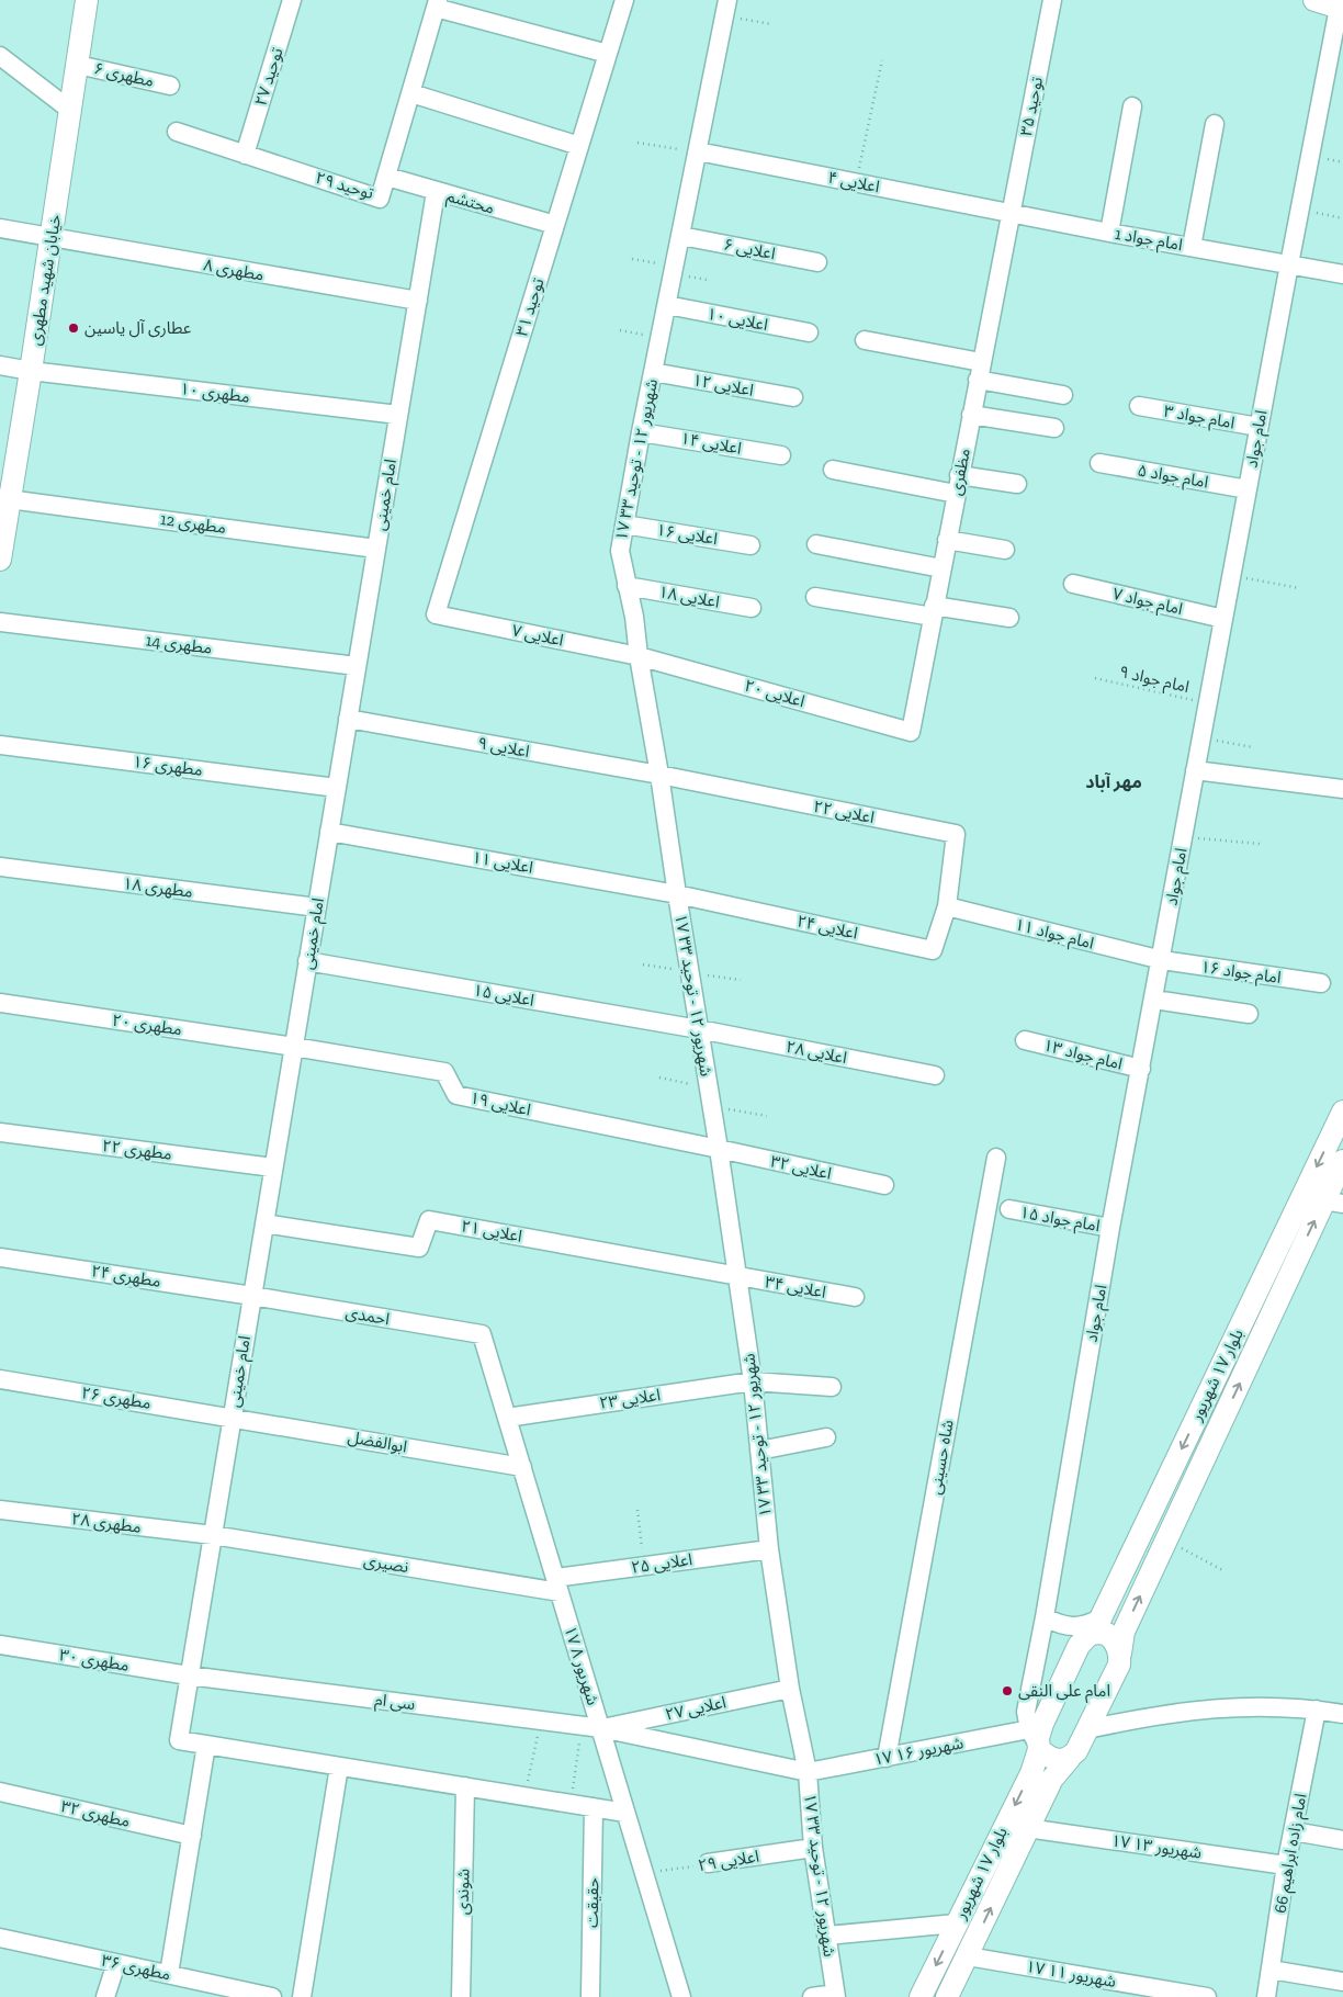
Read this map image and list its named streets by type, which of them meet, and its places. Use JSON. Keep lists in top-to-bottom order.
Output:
{
  "streets": {
    "main road": ["خیابان شهید مطهری", "بلوار ۱۷ شهریور"],
    "street": [
      "مطهری ۶",
      "توحید ۲۷",
      "توحید ۳۵",
      "اعلایی ۴",
      "توحید ۲۹",
      "محتشم",
      "امام جواد 1",
      "اعلایی ۶",
      "مطهری ۸",
      "توحید ۳۱",
      "اعلایی ۱۰",
      "اعلایی ۱۲",
      "مطهری ۱۰",
      "امام جواد ۳",
      "امام جواد",
      "اعلایی ۱۴",
      "۱۷ شهریور ۱۲ - توحید ۳۳",
      "مظفری",
      "امام جواد ۵",
      "امام خمینی",
      "مطهری 12",
      "اعلایی ۱۶",
      "اعلایی ۱۸",
      "امام جواد ۷",
      "اعلایی ۷",
      "مطهری 14",
      "اعلایی ۲۰",
      "اعلایی ۹",
      "مطهری ۱۶",
      "اعلایی ۲۲",
      "اعلایی ۱۱",
      "مطهری ۱۸",
      "اعلایی ۲۴",
      "امام جواد ۱۱",
      "امام جواد ۱۶",
      "اعلایی ۱۵",
      "مطهری ۲۰",
      "اعلایی ۲۸",
      "امام جواد ۱۳",
      "اعلایی ۱۹",
      "مطهری ۲۲",
      "اعلایی ۳۲",
      "امام جواد ۱۵",
      "اعلایی ۲۱",
      "مطهری ۲۴",
      "اعلایی ۳۴",
      "احمدی",
      "مطهری ۲۶",
      "اعلایی ۲۳",
      "ابوالفضل",
      "شاه حسینی",
      "مطهری ۲۸",
      "نصیری",
      "اعلایی ۲۵",
      "مطهری ۳۰",
      "۱۷ شهریور ۸",
      "سی ام",
      "اعلایی ۲۷",
      "۱۷ شهریور ۱۶",
      "مطهری ۳۲",
      "۱۷ شهریور ۱۳",
      "امام زاده ابراهیم 66",
      "اعلایی ۲۹",
      "شوندی",
      "حقیقت",
      "مطهری ۳۶",
      "۱۷ شهریور ۱۱"
    ],
    "path": ["امام جواد ۹"]
  },
  "crossings": [
    ["مطهری ۶", "خیابان شهید مطهری"],
    ["توحید ۲۷", "توحید ۲۹"],
    ["توحید ۳۵", "اعلایی ۴"],
    ["توحید ۳۵", "امام جواد 1"],
    ["توحید ۳۵", "مظفری"],
    ["اعلایی ۴", "امام جواد 1"],
    ["اعلایی ۴", "۱۷ شهریور ۱۲ - توحید ۳۳"],
    ["اعلایی ۴", "مظفری"],
    ["توحید ۲۹", "محتشم"],
    ["محتشم", "توحید ۳۱"],
    ["محتشم", "امام خمینی"],
    ["امام جواد 1", "امام جواد"],
    ["امام جواد 1", "مظفری"],
    ["اعلایی ۶", "۱۷ شهریور ۱۲ - توحید ۳۳"],
    ["مطهری ۸", "خیابان شهید مطهری"],
    ["مطهری ۸", "امام خمینی"],
    ["خیابان شهید مطهری", "مطهری ۱۰"],
    ["خیابان شهید مطهری", "مطهری 12"],
    ["توحید ۳۱", "اعلایی ۷"],
    ["اعلایی ۱۰", "۱۷ شهریور ۱۲ - توحید ۳۳"],
    ["اعلایی ۱۲", "۱۷ شهریور ۱۲ - توحید ۳۳"],
    ["مطهری ۱۰", "امام خمینی"],
    ["امام جواد ۳", "امام جواد"],
    ["امام جواد", "امام جواد ۵"],
    ["امام جواد", "امام جواد ۷"],
    ["امام جواد", "امام جواد ۹"],
    ["امام جواد", "امام جواد ۱۱"],
    ["امام جواد", "امام جواد ۱۶"],
    ["امام جواد", "امام جواد ۱۳"],
    ["امام جواد", "امام جواد ۱۵"],
    ["امام جواد", "بلوار ۱۷ شهریور"],
    ["امام جواد", "۱۷ شهریور ۱۶"],
    ["اعلایی ۱۴", "۱۷ شهریور ۱۲ - توحید ۳۳"],
    ["۱۷ شهریور ۱۲ - توحید ۳۳", "اعلایی ۱۶"],
    ["۱۷ شهریور ۱۲ - توحید ۳۳", "اعلایی ۱۸"],
    ["۱۷ شهریور ۱۲ - توحید ۳۳", "اعلایی ۷"],
    ["۱۷ شهریور ۱۲ - توحید ۳۳", "اعلایی ۲۰"],
    ["۱۷ شهریور ۱۲ - توحید ۳۳", "اعلایی ۹"],
    ["۱۷ شهریور ۱۲ - توحید ۳۳", "اعلایی ۲۲"],
    ["۱۷ شهریور ۱۲ - توحید ۳۳", "اعلایی ۱۱"],
    ["۱۷ شهریور ۱۲ - توحید ۳۳", "اعلایی ۲۴"],
    ["۱۷ شهریور ۱۲ - توحید ۳۳", "اعلایی ۱۵"],
    ["۱۷ شهریور ۱۲ - توحید ۳۳", "اعلایی ۲۸"],
    ["۱۷ شهریور ۱۲ - توحید ۳۳", "اعلایی ۱۹"],
    ["۱۷ شهریور ۱۲ - توحید ۳۳", "اعلایی ۳۲"],
    ["۱۷ شهریور ۱۲ - توحید ۳۳", "اعلایی ۲۱"],
    ["۱۷ شهریور ۱۲ - توحید ۳۳", "اعلایی ۳۴"],
    ["۱۷ شهریور ۱۲ - توحید ۳۳", "اعلایی ۲۳"],
    ["۱۷ شهریور ۱۲ - توحید ۳۳", "اعلایی ۲۵"],
    ["۱۷ شهریور ۱۲ - توحید ۳۳", "سی ام"],
    ["۱۷ شهریور ۱۲ - توحید ۳۳", "اعلایی ۲۷"],
    ["۱۷ شهریور ۱۲ - توحید ۳۳", "۱۷ شهریور ۱۶"],
    ["۱۷ شهریور ۱۲ - توحید ۳۳", "اعلایی ۲۹"],
    ["مظفری", "اعلایی ۲۰"],
    ["امام خمینی", "مطهری 12"],
    ["امام خمینی", "مطهری 14"],
    ["امام خمینی", "اعلایی ۹"],
    ["امام خمینی", "مطهری ۱۶"],
    ["امام خمینی", "اعلایی ۱۱"],
    ["امام خمینی", "مطهری ۱۸"],
    ["امام خمینی", "اعلایی ۱۵"],
    ["امام خمینی", "مطهری ۲۰"],
    ["امام خمینی", "اعلایی ۱۹"],
    ["امام خمینی", "مطهری ۲۲"],
    ["امام خمینی", "اعلایی ۲۱"],
    ["امام خمینی", "مطهری ۲۴"],
    ["امام خمینی", "احمدی"],
    ["امام خمینی", "مطهری ۲۶"],
    ["امام خمینی", "ابوالفضل"],
    ["امام خمینی", "مطهری ۲۸"],
    ["امام خمینی", "نصیری"],
    ["امام خمینی", "مطهری ۳۰"],
    ["امام خمینی", "سی ام"],
    ["اعلایی ۷", "اعلایی ۲۰"],
    ["اعلایی ۹", "اعلایی ۲۲"],
    ["اعلایی ۲۲", "اعلایی ۲۴"],
    ["اعلایی ۲۲", "امام جواد ۱۱"],
    ["اعلایی ۱۱", "اعلایی ۲۴"],
    ["اعلایی ۲۴", "امام جواد ۱۱"],
    ["امام جواد ۱۱", "امام جواد ۱۶"],
    ["اعلایی ۱۵", "اعلایی ۲۸"],
    ["مطهری ۲۰", "اعلایی ۱۹"],
    ["اعلایی ۱۹", "اعلایی ۳۲"],
    ["اعلایی ۲۱", "اعلایی ۳۴"],
    ["مطهری ۲۴", "احمدی"],
    ["احمدی", "۱۷ شهریور ۸"],
    ["بلوار ۱۷ شهریور", "۱۷ شهریور ۱۶"],
    ["بلوار ۱۷ شهریور", "۱۷ شهریور ۱۳"],
    ["بلوار ۱۷ شهریور", "۱۷ شهریور ۱۱"],
    ["مطهری ۲۶", "ابوالفضل"],
    ["اعلایی ۲۳", "۱۷ شهریور ۸"],
    ["ابوالفضل", "۱۷ شهریور ۸"],
    ["شاه حسینی", "۱۷ شهریور ۱۶"],
    ["مطهری ۲۸", "نصیری"],
    ["نصیری", "اعلایی ۲۵"],
    ["نصیری", "۱۷ شهریور ۸"],
    ["اعلایی ۲۵", "۱۷ شهریور ۸"],
    ["مطهری ۳۰", "سی ام"],
    ["۱۷ شهریور ۸", "سی ام"],
    ["۱۷ شهریور ۸", "اعلایی ۲۷"],
    ["۱۷ شهریور ۸", "اعلایی ۲۹"],
    ["سی ام", "اعلایی ۲۷"],
    ["سی ام", "۱۷ شهریور ۱۶"],
    ["۱۷ شهریور ۱۳", "امام زاده ابراهیم 66"]
  ],
  "districts": ["مهر آباد"],
  "places": ["عطاری آل یاسین", "امام علی النقی"]
}
